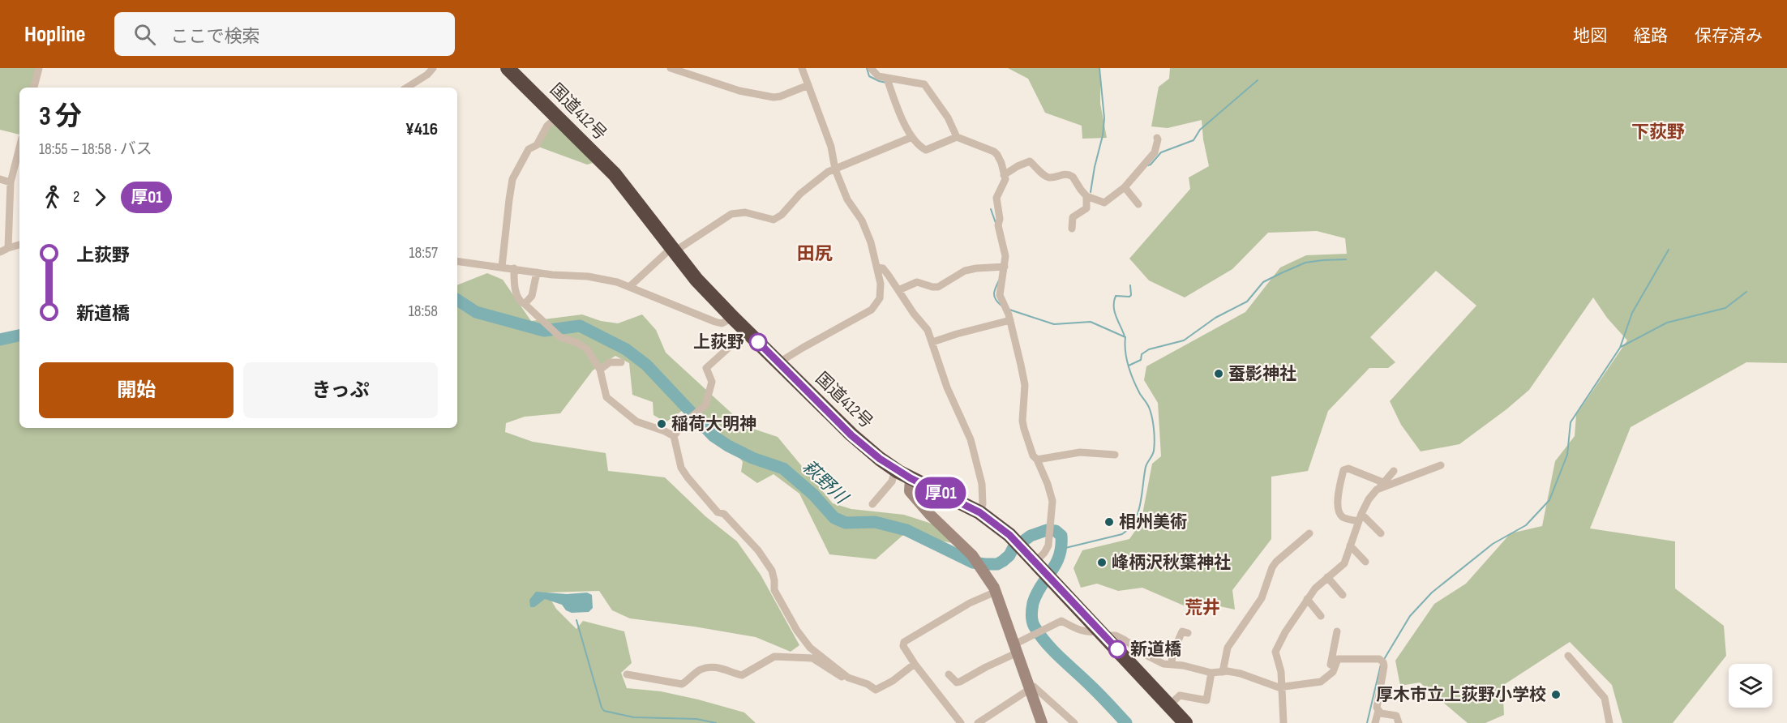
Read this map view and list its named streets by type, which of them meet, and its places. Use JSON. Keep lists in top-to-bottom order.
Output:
{
  "streets": {
    "highway": ["国道412号"]
  },
  "districts": ["下荻野", "田尻", "荒井"],
  "water": ["萩野川"],
  "places": [
    "上荻野",
    "蚕影神社",
    "稲荷大明神",
    "相州美術",
    "峰柄沢秋葉神社",
    "新道橋",
    "厚木市立上荻野小学校"
  ],
  "lines": ["bus line 厚01"],
  "page": {
    "header": "Hopline",
    "search": "ここで検索",
    "nav": ["地図", "経路", "保存済み"],
    "on_map": "厚01",
    "heading": ["3 分", "18:55 – 18:58 · バス", "¥416"],
    "legs": ["2", "厚01"],
    "list": [
      {
        "name": "上荻野",
        "value": "18:57"
      },
      {
        "name": "新道橋",
        "value": "18:58"
      }
    ],
    "buttons": ["開始", "きっぷ"]
  }
}
